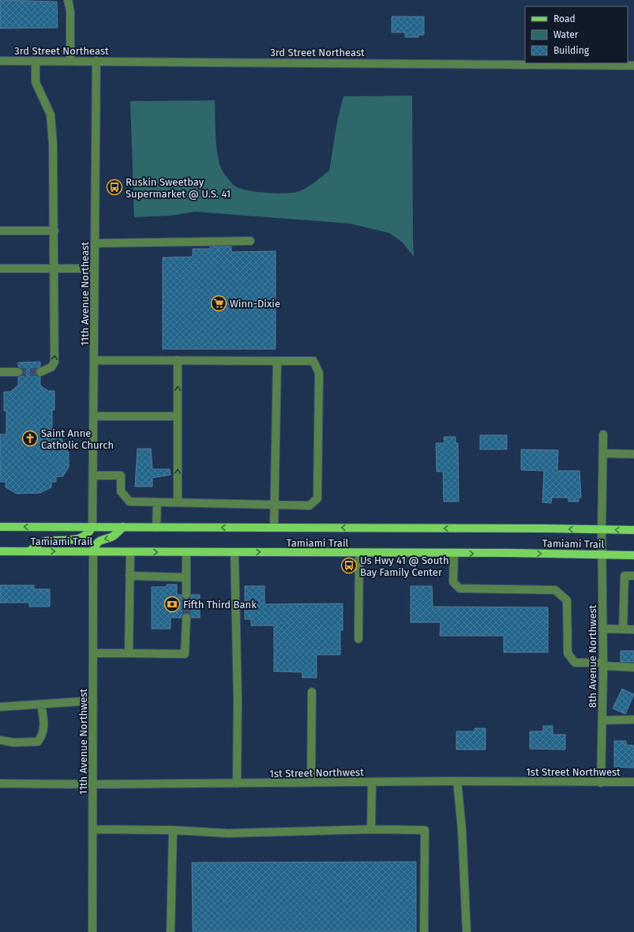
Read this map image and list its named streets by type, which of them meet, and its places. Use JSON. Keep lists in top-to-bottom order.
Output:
{
  "streets": {
    "main road": ["Tamiami Trail"],
    "street": [
      "3rd Street Northeast",
      "11th Avenue Northeast",
      "8th Avenue Northwest",
      "11th Avenue Northwest",
      "1st Street Northwest"
    ]
  },
  "crossings": [
    ["3rd Street Northeast", "11th Avenue Northeast"],
    ["11th Avenue Northeast", "Tamiami Trail"],
    ["Tamiami Trail", "8th Avenue Northwest"],
    ["Tamiami Trail", "11th Avenue Northwest"],
    ["8th Avenue Northwest", "1st Street Northwest"],
    ["11th Avenue Northwest", "1st Street Northwest"]
  ],
  "places": {
    "bus stop": ["Ruskin Sweetbay Supermarket @ U.S. 41", "Us Hwy 41 @ South Bay Family Center"],
    "supermarket": ["Winn-Dixie"],
    "church": ["Saint Anne Catholic Church"],
    "bank": ["Fifth Third Bank"]
  },
  "legend": ["Road", "Water", "Building"]
}
